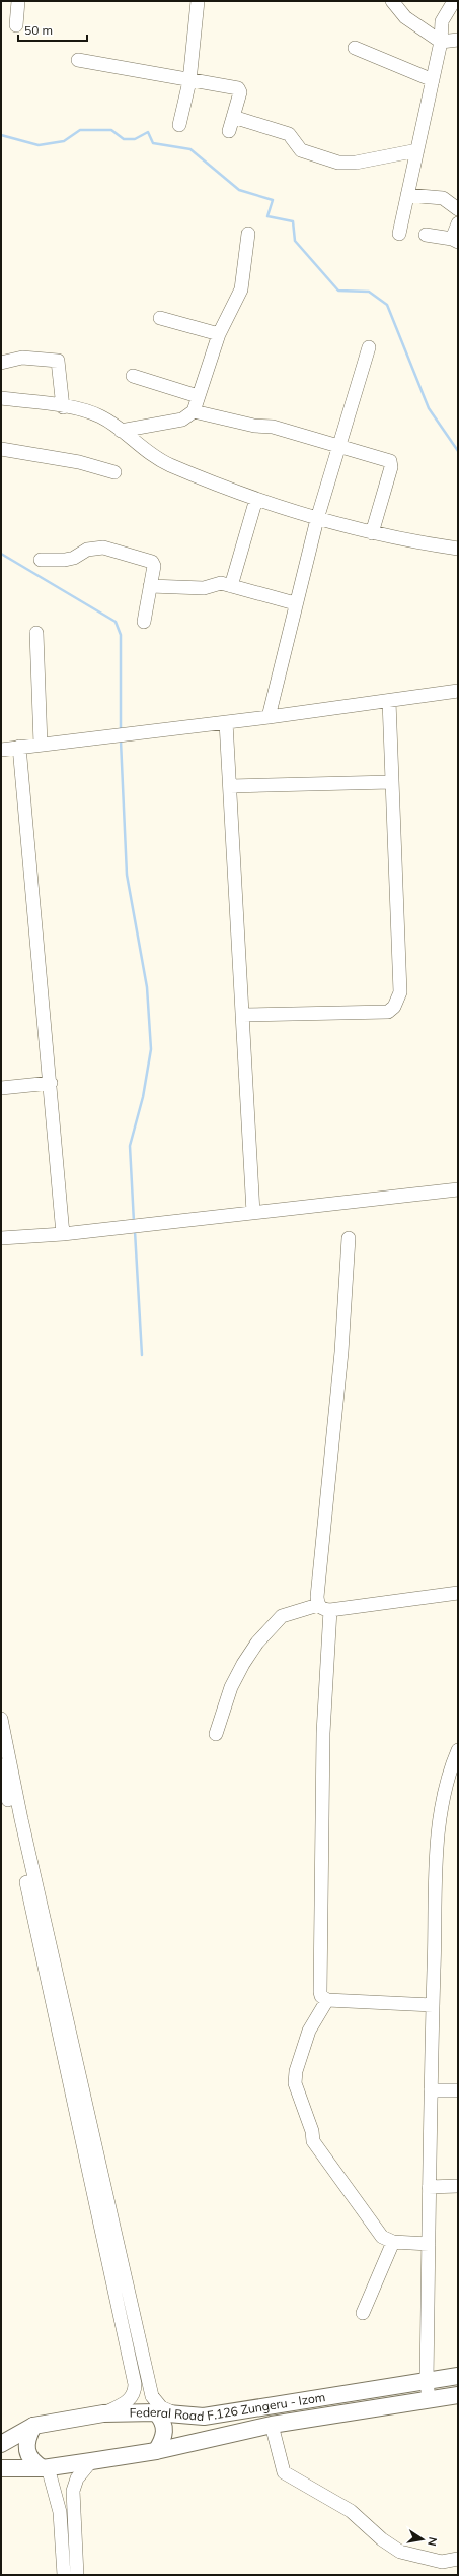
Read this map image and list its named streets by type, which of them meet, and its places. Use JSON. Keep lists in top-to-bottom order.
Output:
{
  "streets": {
    "main road": ["Federal Road F.126 Zungeru - Izom"]
  },
  "scale_bar": "50 m",
  "north": "right"
}
